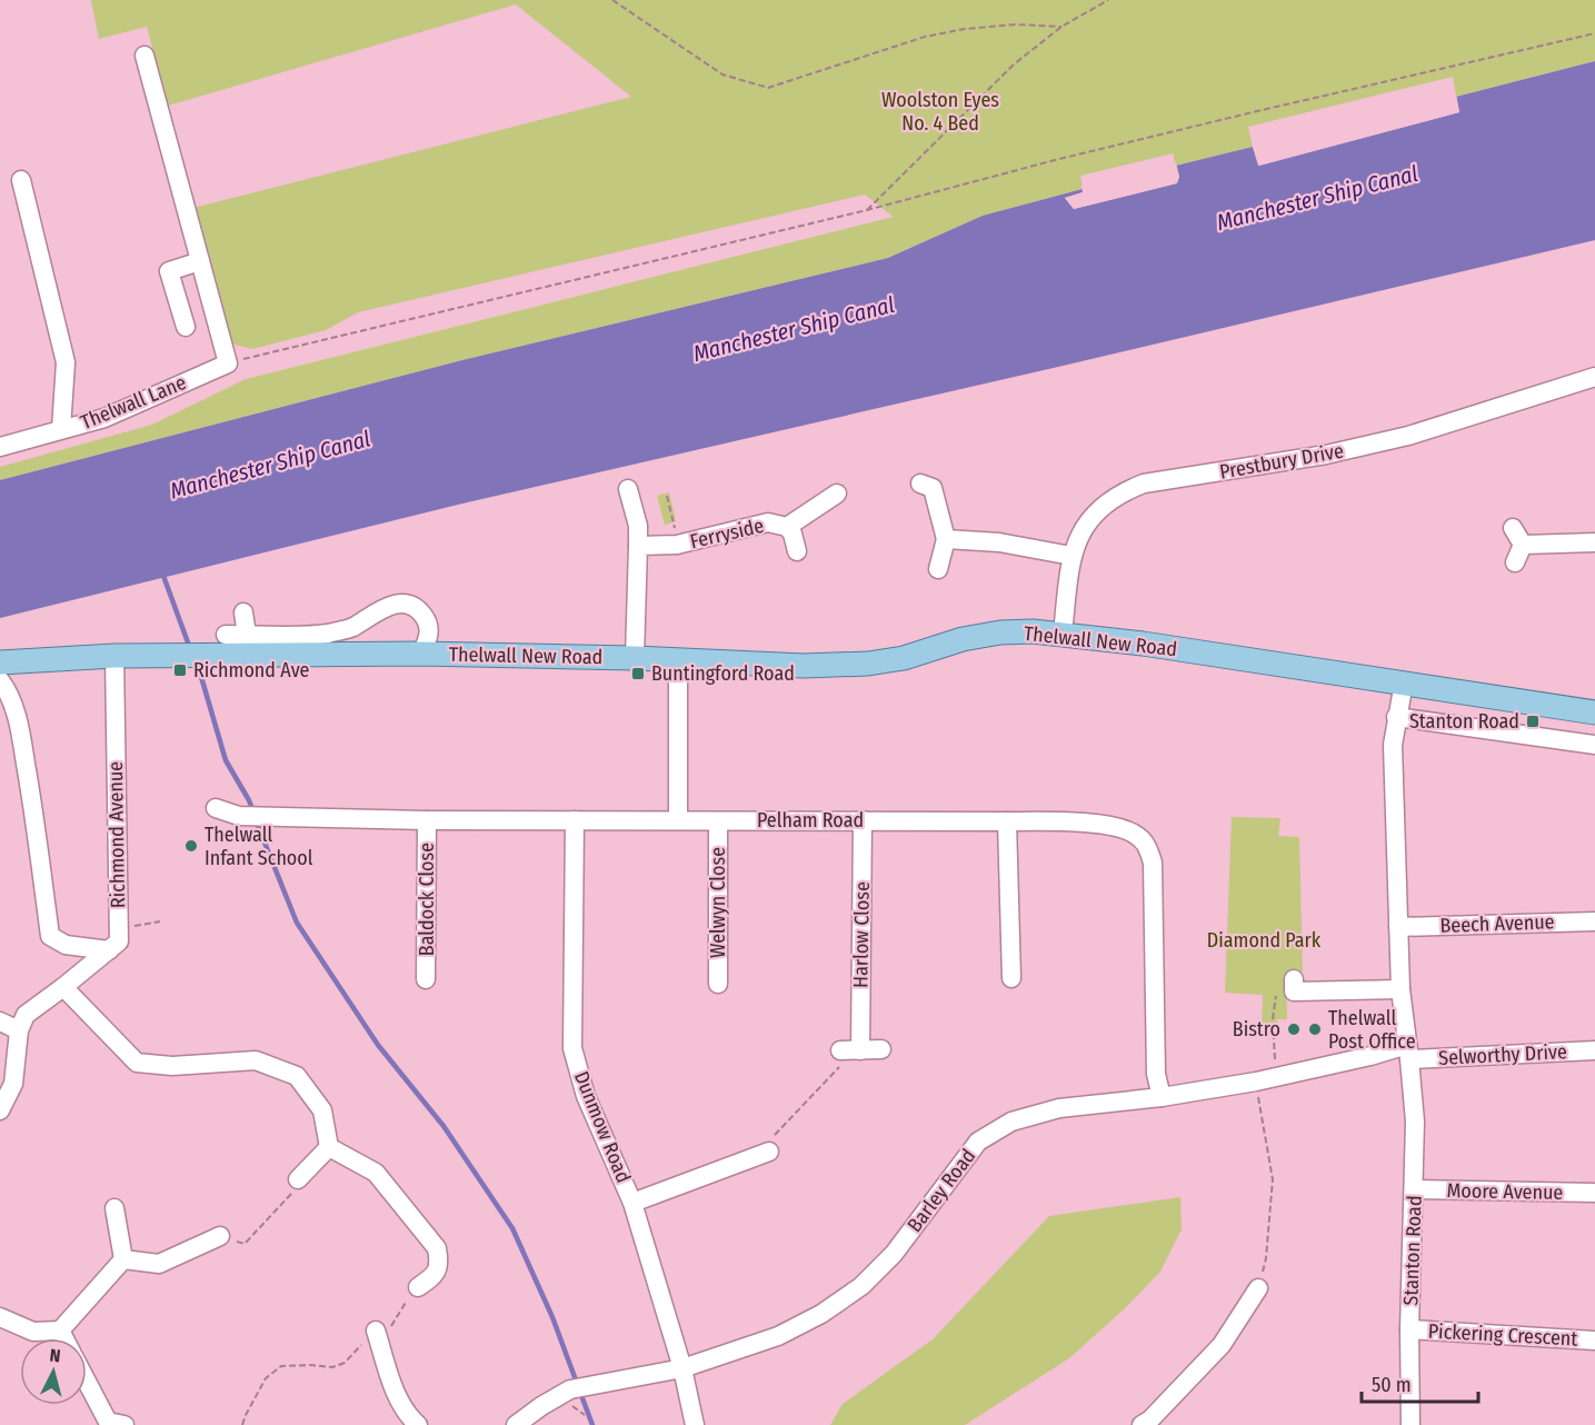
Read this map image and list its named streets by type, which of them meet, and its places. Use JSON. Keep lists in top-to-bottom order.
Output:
{
  "streets": {
    "main road": ["Thelwall New Road"],
    "street": [
      "Thelwall Lane",
      "Prestbury Drive",
      "Ferryside",
      "Pelham Road",
      "Richmond Avenue",
      "Baldock Close",
      "Welwyn Close",
      "Beech Avenue",
      "Harlow Close",
      "Selworthy Drive",
      "Dunmow Road",
      "Barley Road",
      "Moore Avenue",
      "Stanton Road",
      "Pickering Crescent"
    ]
  },
  "crossings": [
    ["Prestbury Drive", "Thelwall New Road"],
    ["Thelwall New Road", "Richmond Avenue"],
    ["Pelham Road", "Baldock Close"],
    ["Pelham Road", "Welwyn Close"],
    ["Pelham Road", "Harlow Close"],
    ["Pelham Road", "Dunmow Road"],
    ["Pelham Road", "Barley Road"],
    ["Beech Avenue", "Stanton Road"],
    ["Selworthy Drive", "Barley Road"],
    ["Selworthy Drive", "Stanton Road"],
    ["Dunmow Road", "Barley Road"],
    ["Barley Road", "Stanton Road"],
    ["Moore Avenue", "Stanton Road"],
    ["Stanton Road", "Pickering Crescent"]
  ],
  "water": ["Manchester Ship Canal"],
  "parks": ["Woolston Eyes No. 4 Bed", "Diamond Park"],
  "places": {
    "transit": ["Richmond Ave", "Buntingford Road", "Stanton Road"],
    "other": ["Thelwall Infant School", "Bistro", "Thelwall Post Office"]
  },
  "scale_bar": "50 m",
  "north": "top"
}
